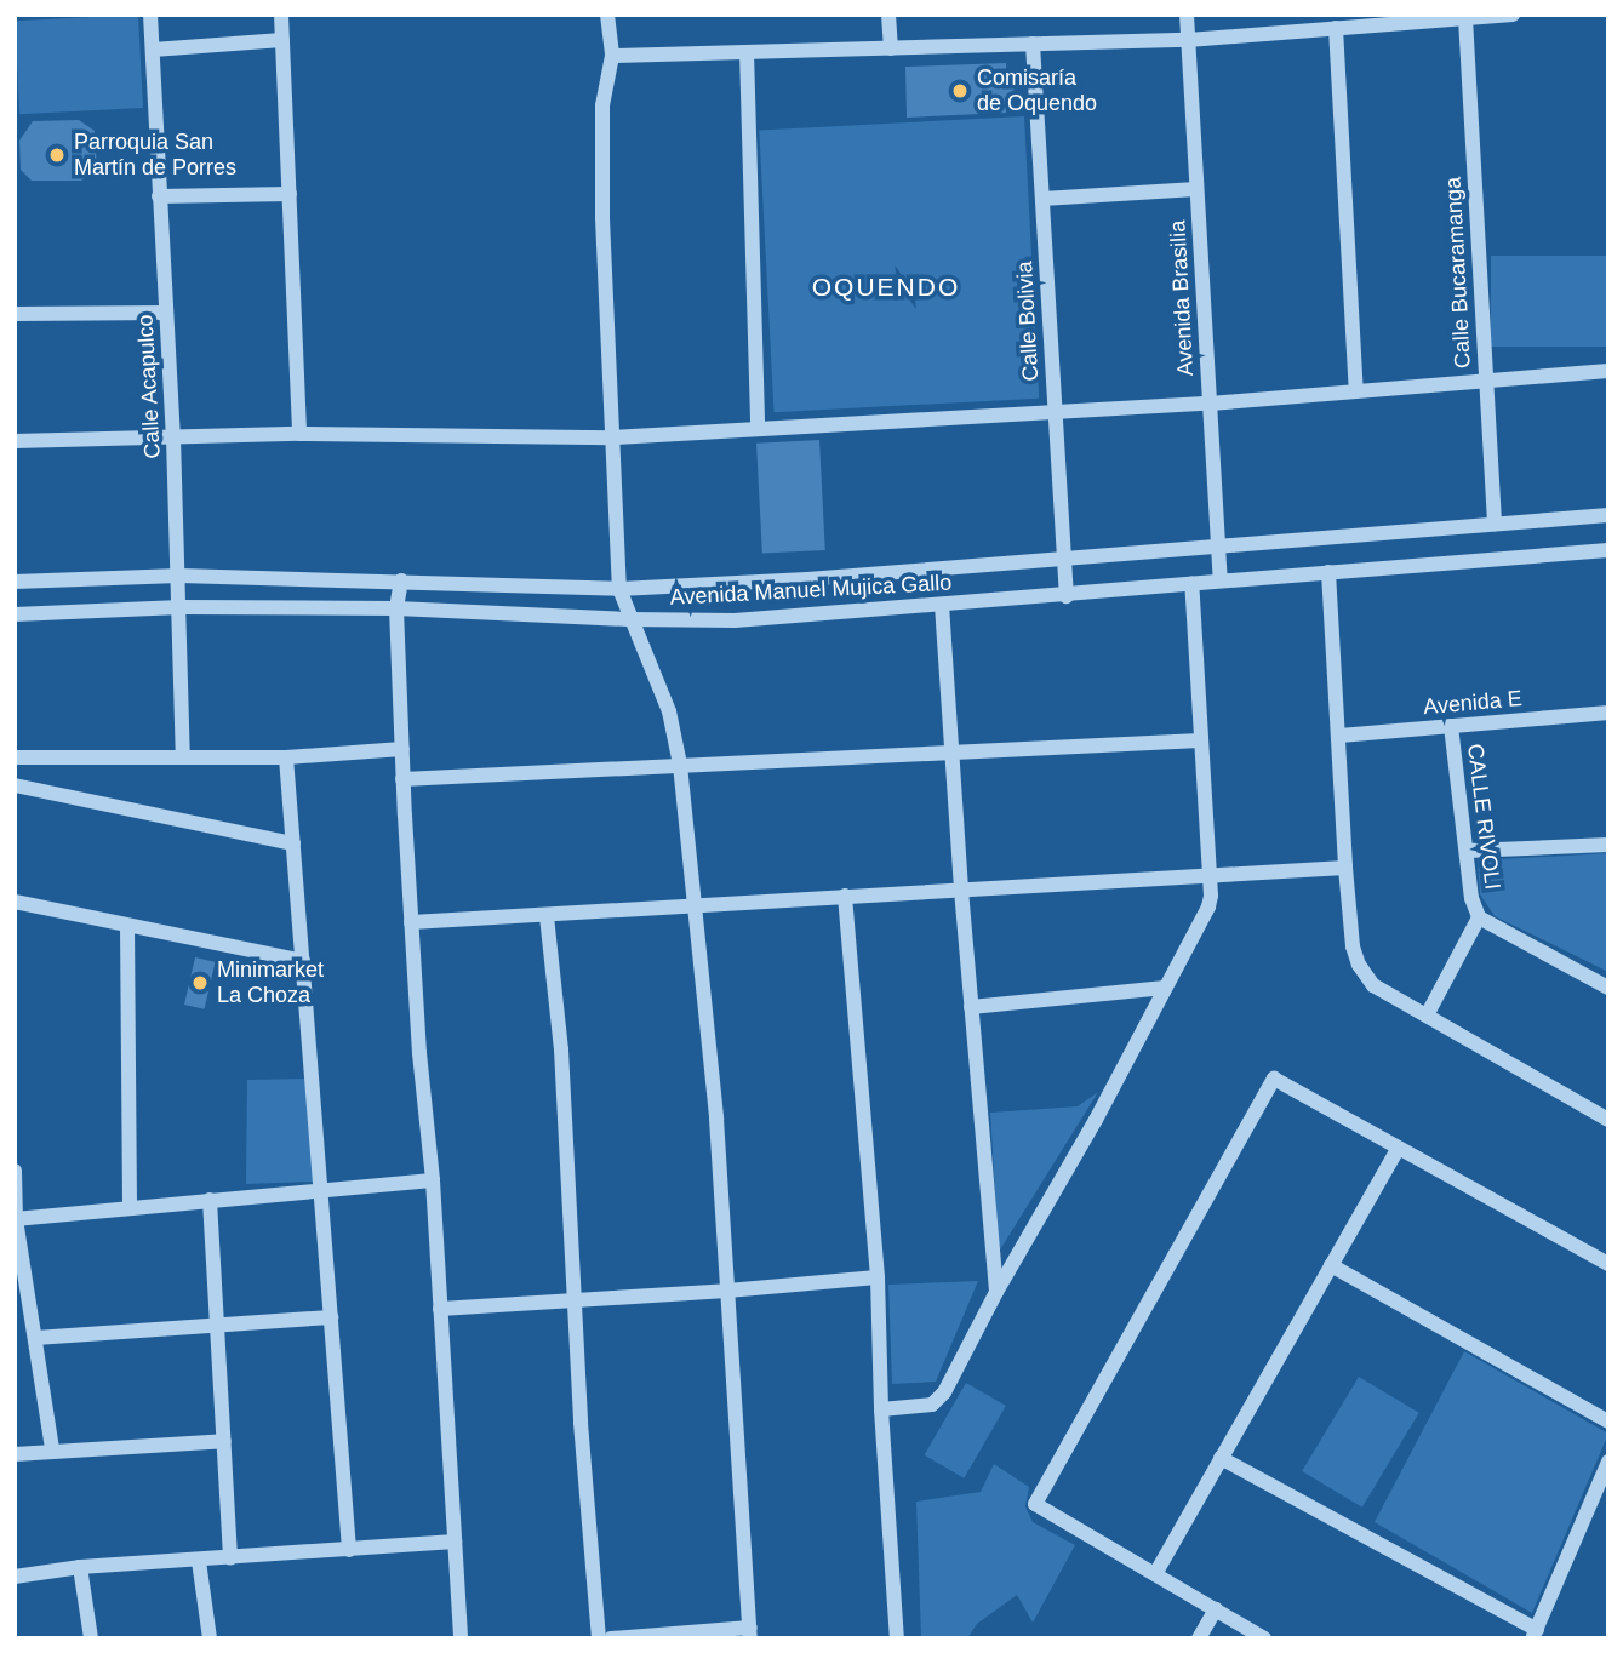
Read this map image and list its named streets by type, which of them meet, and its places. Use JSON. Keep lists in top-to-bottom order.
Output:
{
  "streets": {
    "street": [
      "Calle Bucaramanga",
      "Avenida Brasilia",
      "Calle Bolivia",
      "Calle Acapulco",
      "Avenida Manuel Mujica Gallo",
      "Avenida E",
      "CALLE RIVOLI"
    ]
  },
  "crossings": [
    ["Calle Bucaramanga", "Avenida Manuel Mujica Gallo"],
    ["Avenida Brasilia", "Avenida Manuel Mujica Gallo"],
    ["Calle Bolivia", "Avenida Manuel Mujica Gallo"],
    ["Calle Acapulco", "Avenida Manuel Mujica Gallo"],
    ["Avenida E", "CALLE RIVOLI"]
  ],
  "districts": ["OQUENDO"],
  "places": ["Comisaría de Oquendo", "Parroquia San Martín de Porres", "Minimarket La Choza"]
}
